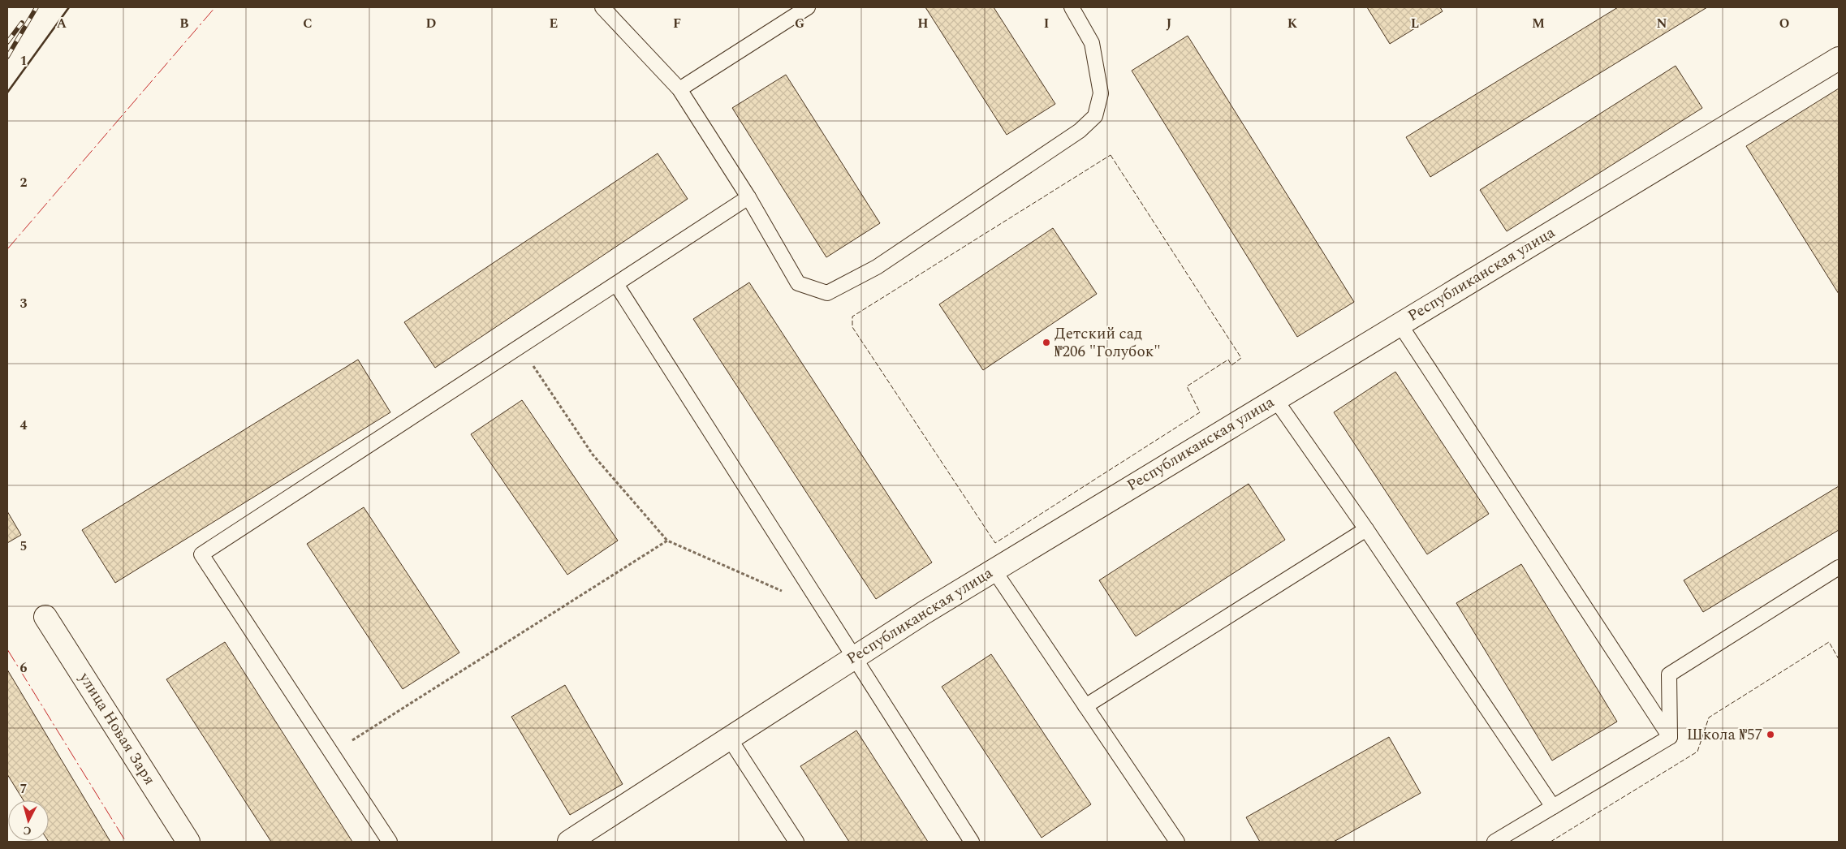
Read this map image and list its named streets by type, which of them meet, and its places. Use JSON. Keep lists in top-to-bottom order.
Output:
{
  "streets": {
    "street": ["Республиканская улица", "улица Новая Заря"]
  },
  "places": ["Детский сад №206 \"Голубок\"", "Школа №57"],
  "north": "bottom",
  "grid": {
    "columns": [
      "A",
      "B",
      "C",
      "D",
      "E",
      "F",
      "G",
      "H",
      "I",
      "J",
      "K",
      "L",
      "M",
      "N",
      "O"
    ],
    "rows": [
      "1",
      "2",
      "3",
      "4",
      "5",
      "6",
      "7"
    ]
  }
}
